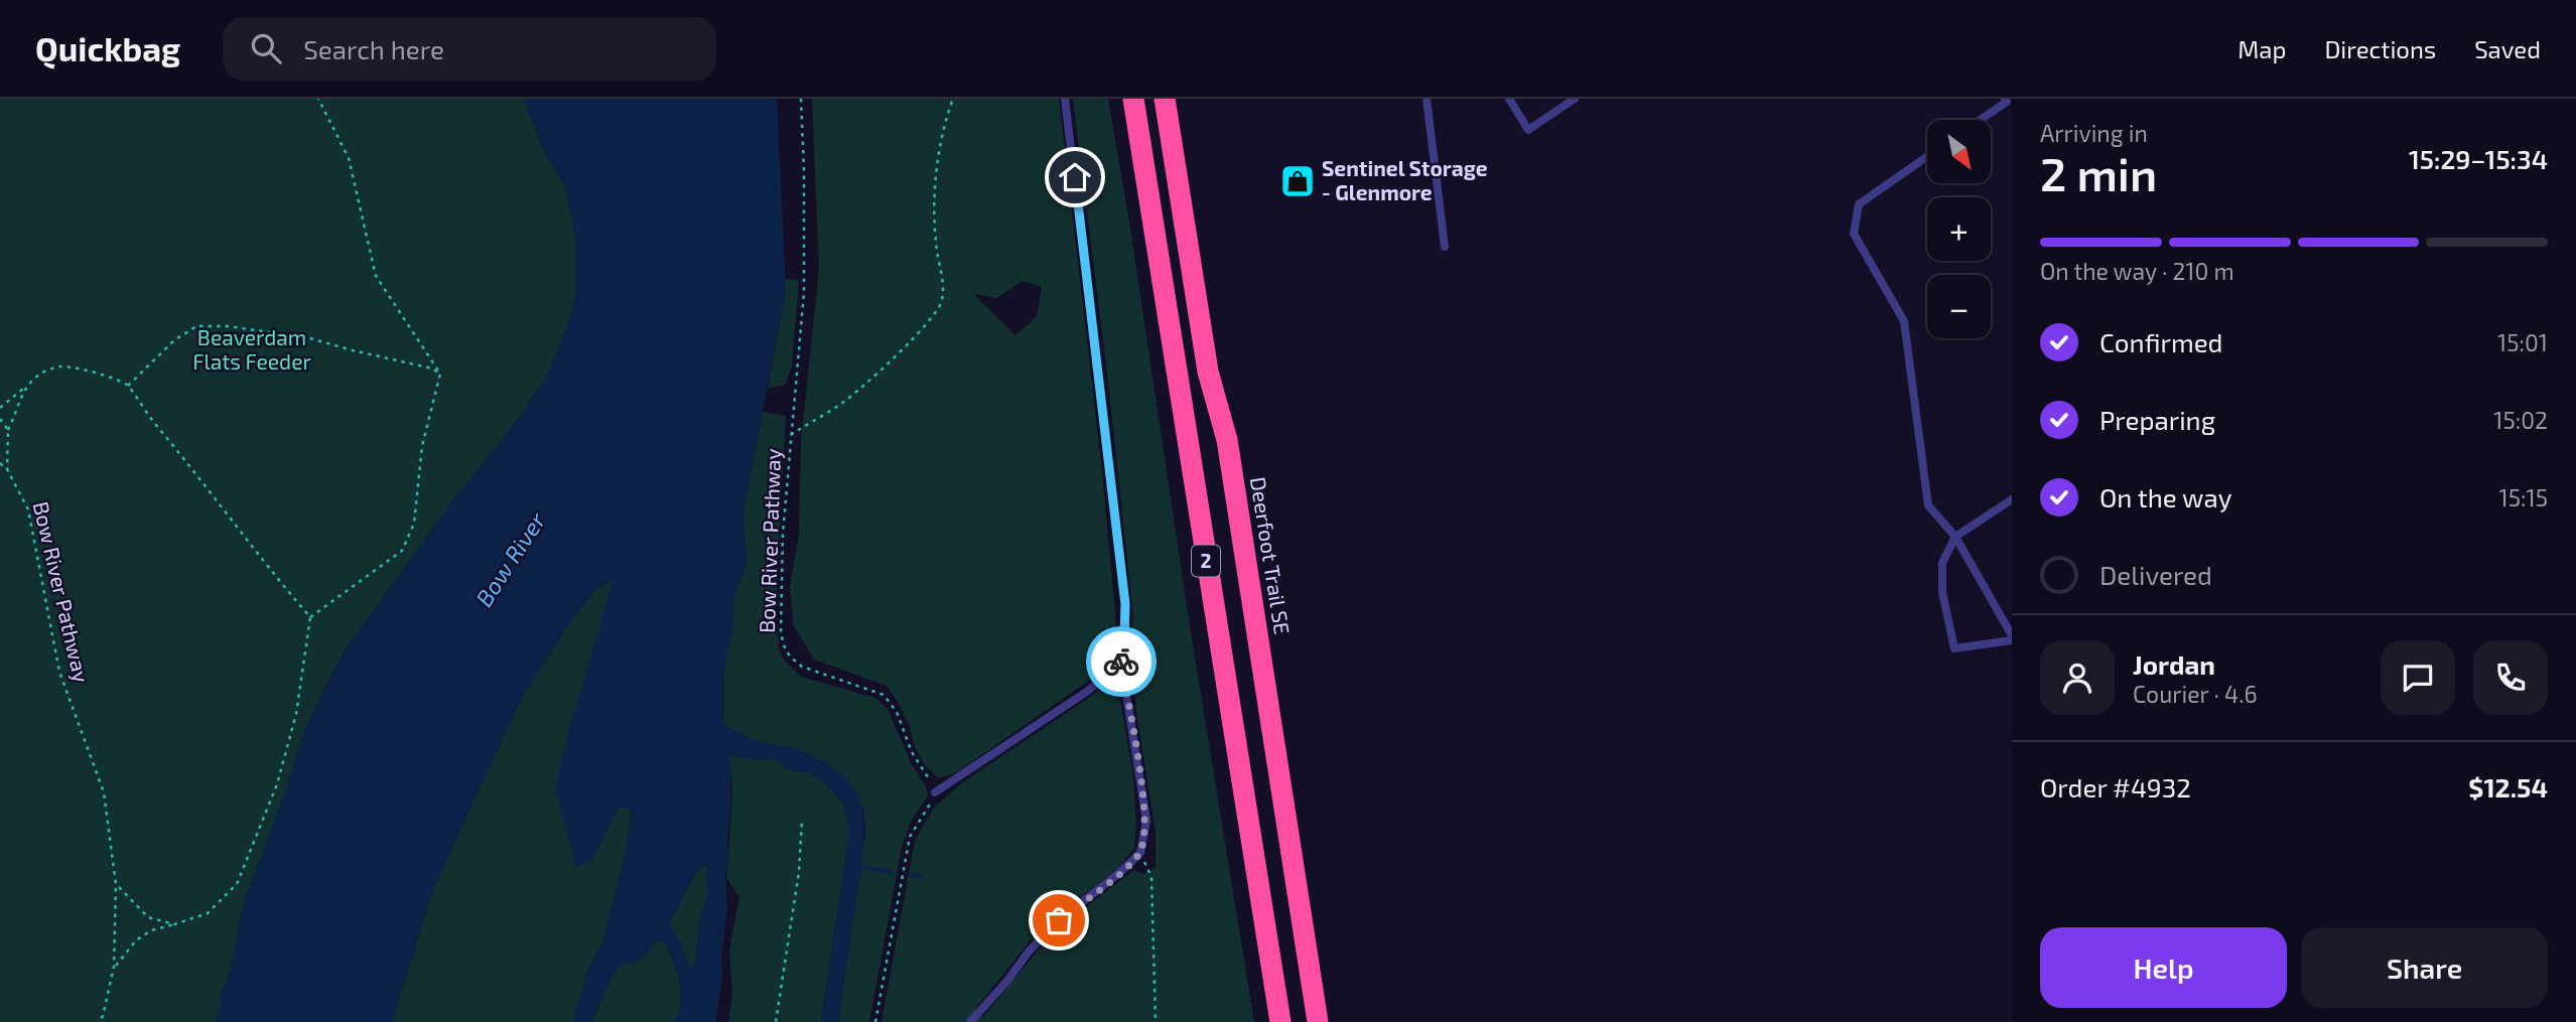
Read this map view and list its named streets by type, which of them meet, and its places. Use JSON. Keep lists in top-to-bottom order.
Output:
{
  "streets": {
    "highway": ["Deerfoot Trail SE", "2"],
    "path": ["Bow River Pathway"]
  },
  "water": ["Bow River"],
  "parks": ["Beaverdam Flats Feeder"],
  "places": {
    "shop": ["Sentinel Storage - Glenmore"]
  },
  "north": "bottom right",
  "page": {
    "header": "Quickbag",
    "search": "Search here",
    "nav": ["Map", "Directions", "Saved"],
    "heading": ["2 min", "Arriving in", "15:29–15:34"],
    "panel": [
      "Jordan",
      "Courier · 4.6",
      "Order #4932",
      "$12.54"
    ],
    "map_buttons": ["+", "−"],
    "bar": "On the way · 210 m",
    "list": [
      ["Confirmed", "15:01"],
      ["Preparing", "15:02"],
      ["On the way", "15:15"],
      "Delivered"
    ],
    "buttons": ["Help", "Share"]
  }
}
